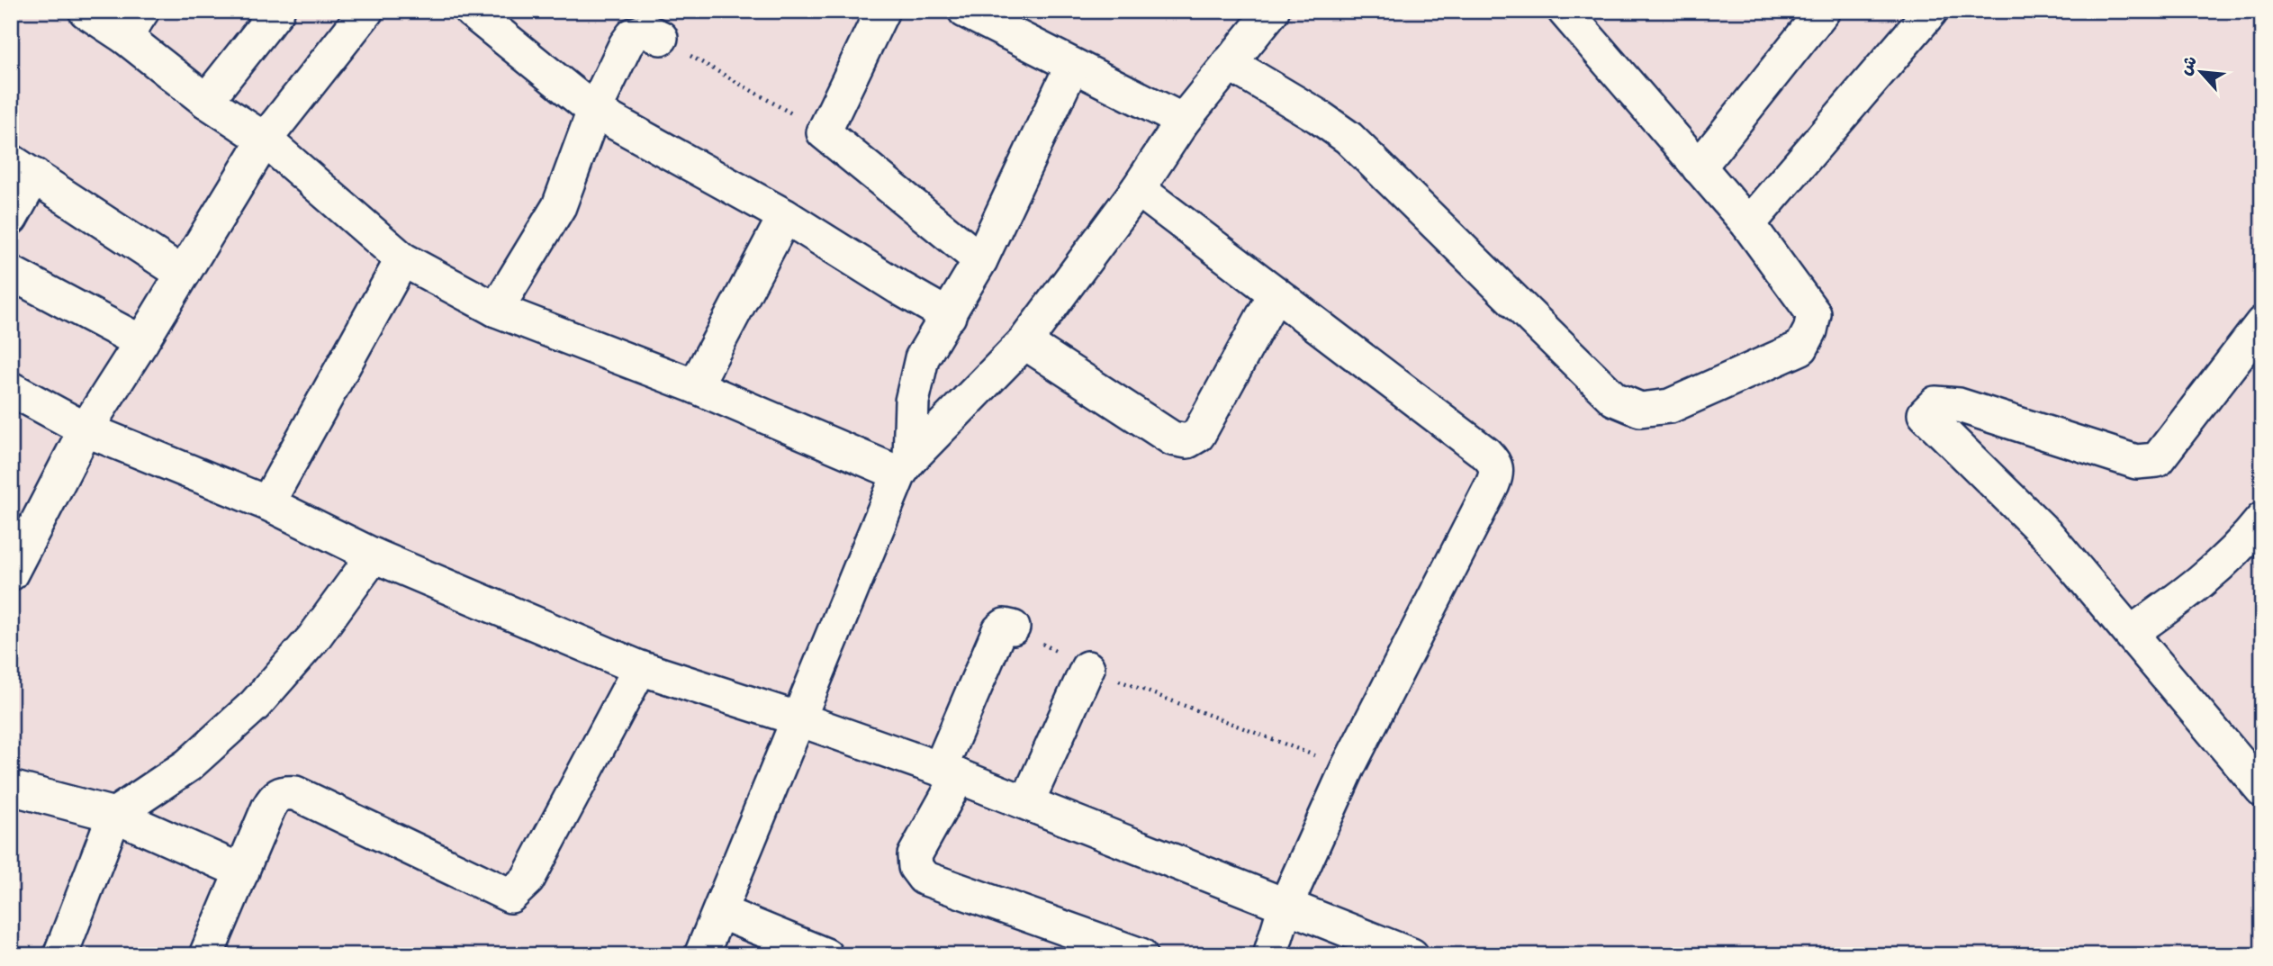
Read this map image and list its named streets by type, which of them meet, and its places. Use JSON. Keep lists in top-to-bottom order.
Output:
{
  "north": "top left"
}
